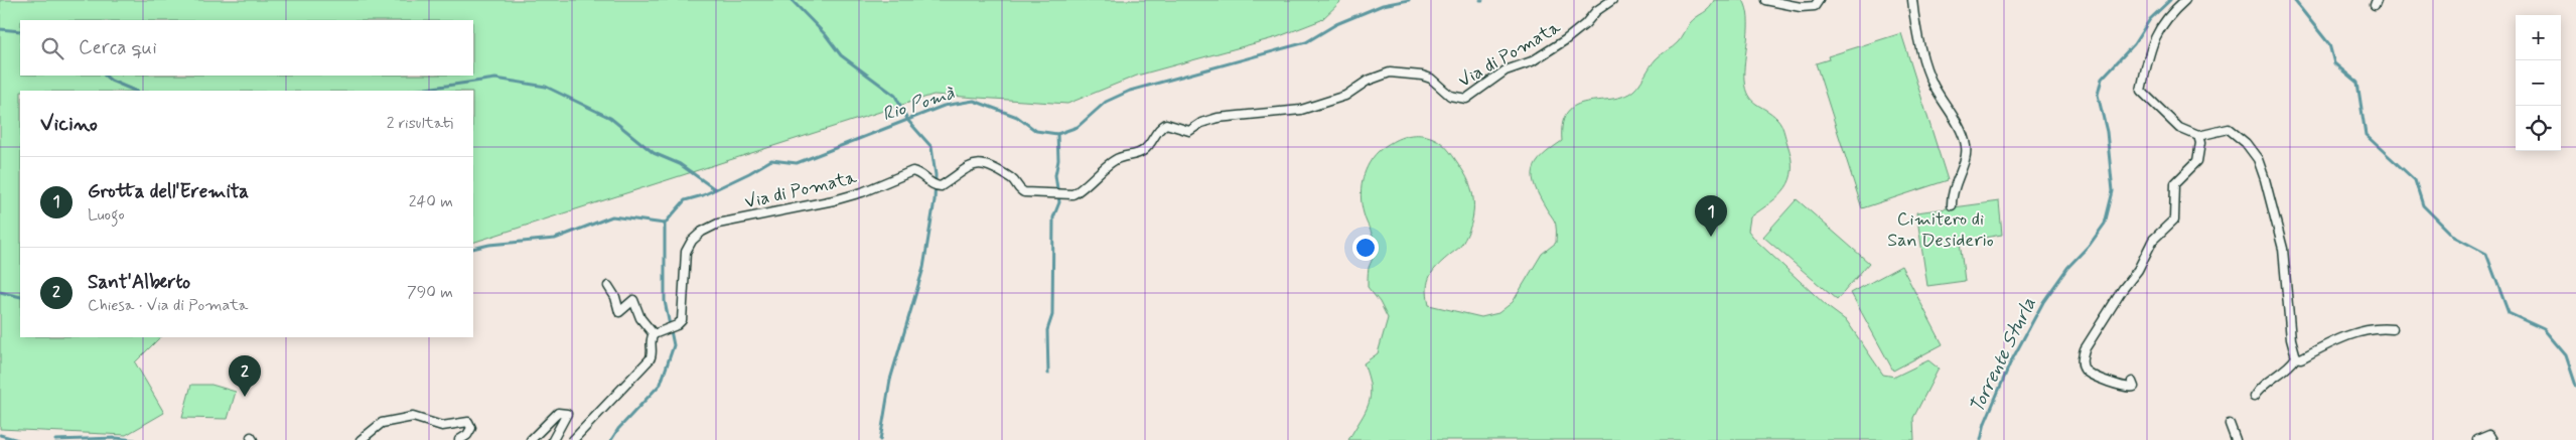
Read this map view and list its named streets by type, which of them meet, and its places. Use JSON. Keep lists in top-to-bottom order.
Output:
{
  "streets": {
    "street": ["Via di Pomata"]
  },
  "water": ["Rio Pomà", "Torrente Sturla"],
  "parks": ["Cimitero di San Desiderio"],
  "page": {
    "map_buttons": ["+", "−"],
    "search": "Cerca qui",
    "heading": ["Vicino", "2 risultati"],
    "list": [
      {
        "mark": "1",
        "name": "Grotta dell'Eremita",
        "note": "Luogo",
        "value": "240 m"
      },
      {
        "mark": "2",
        "name": "Sant'Alberto",
        "note": "Chiesa · Via di Pomata",
        "value": "790 m"
      }
    ],
    "pins": ["1", "2"]
  }
}
